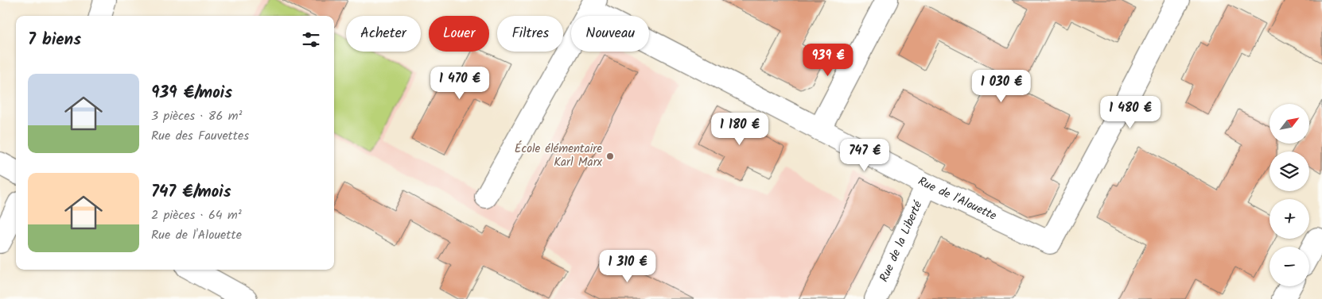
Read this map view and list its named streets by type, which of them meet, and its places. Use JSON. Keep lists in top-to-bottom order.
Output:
{
  "streets": {
    "street": ["Rue de l'Alouette", "Rue de la Liberté"]
  },
  "crossings": [
    ["Rue de l'Alouette", "Rue de la Liberté"]
  ],
  "places": ["École élémentaire Karl Marx"],
  "north": "top right",
  "page": {
    "chip": [
      "Acheter",
      "Louer",
      "Filtres",
      "Nouveau"
    ],
    "heading": "7 biens",
    "price": [
      "939 €",
      "1 470 €",
      "1 030 €",
      "1 480 €",
      "1 180 €",
      "747 €",
      "1 310 €"
    ],
    "list": [
      {
        "name": "939 €/mois",
        "note": "3 pièces · 86 m² · Rue des Fauvettes"
      },
      {
        "name": "747 €/mois",
        "note": "2 pièces · 64 m² · Rue de l'Alouette"
      }
    ],
    "map_buttons": ["+", "−"]
  }
}
